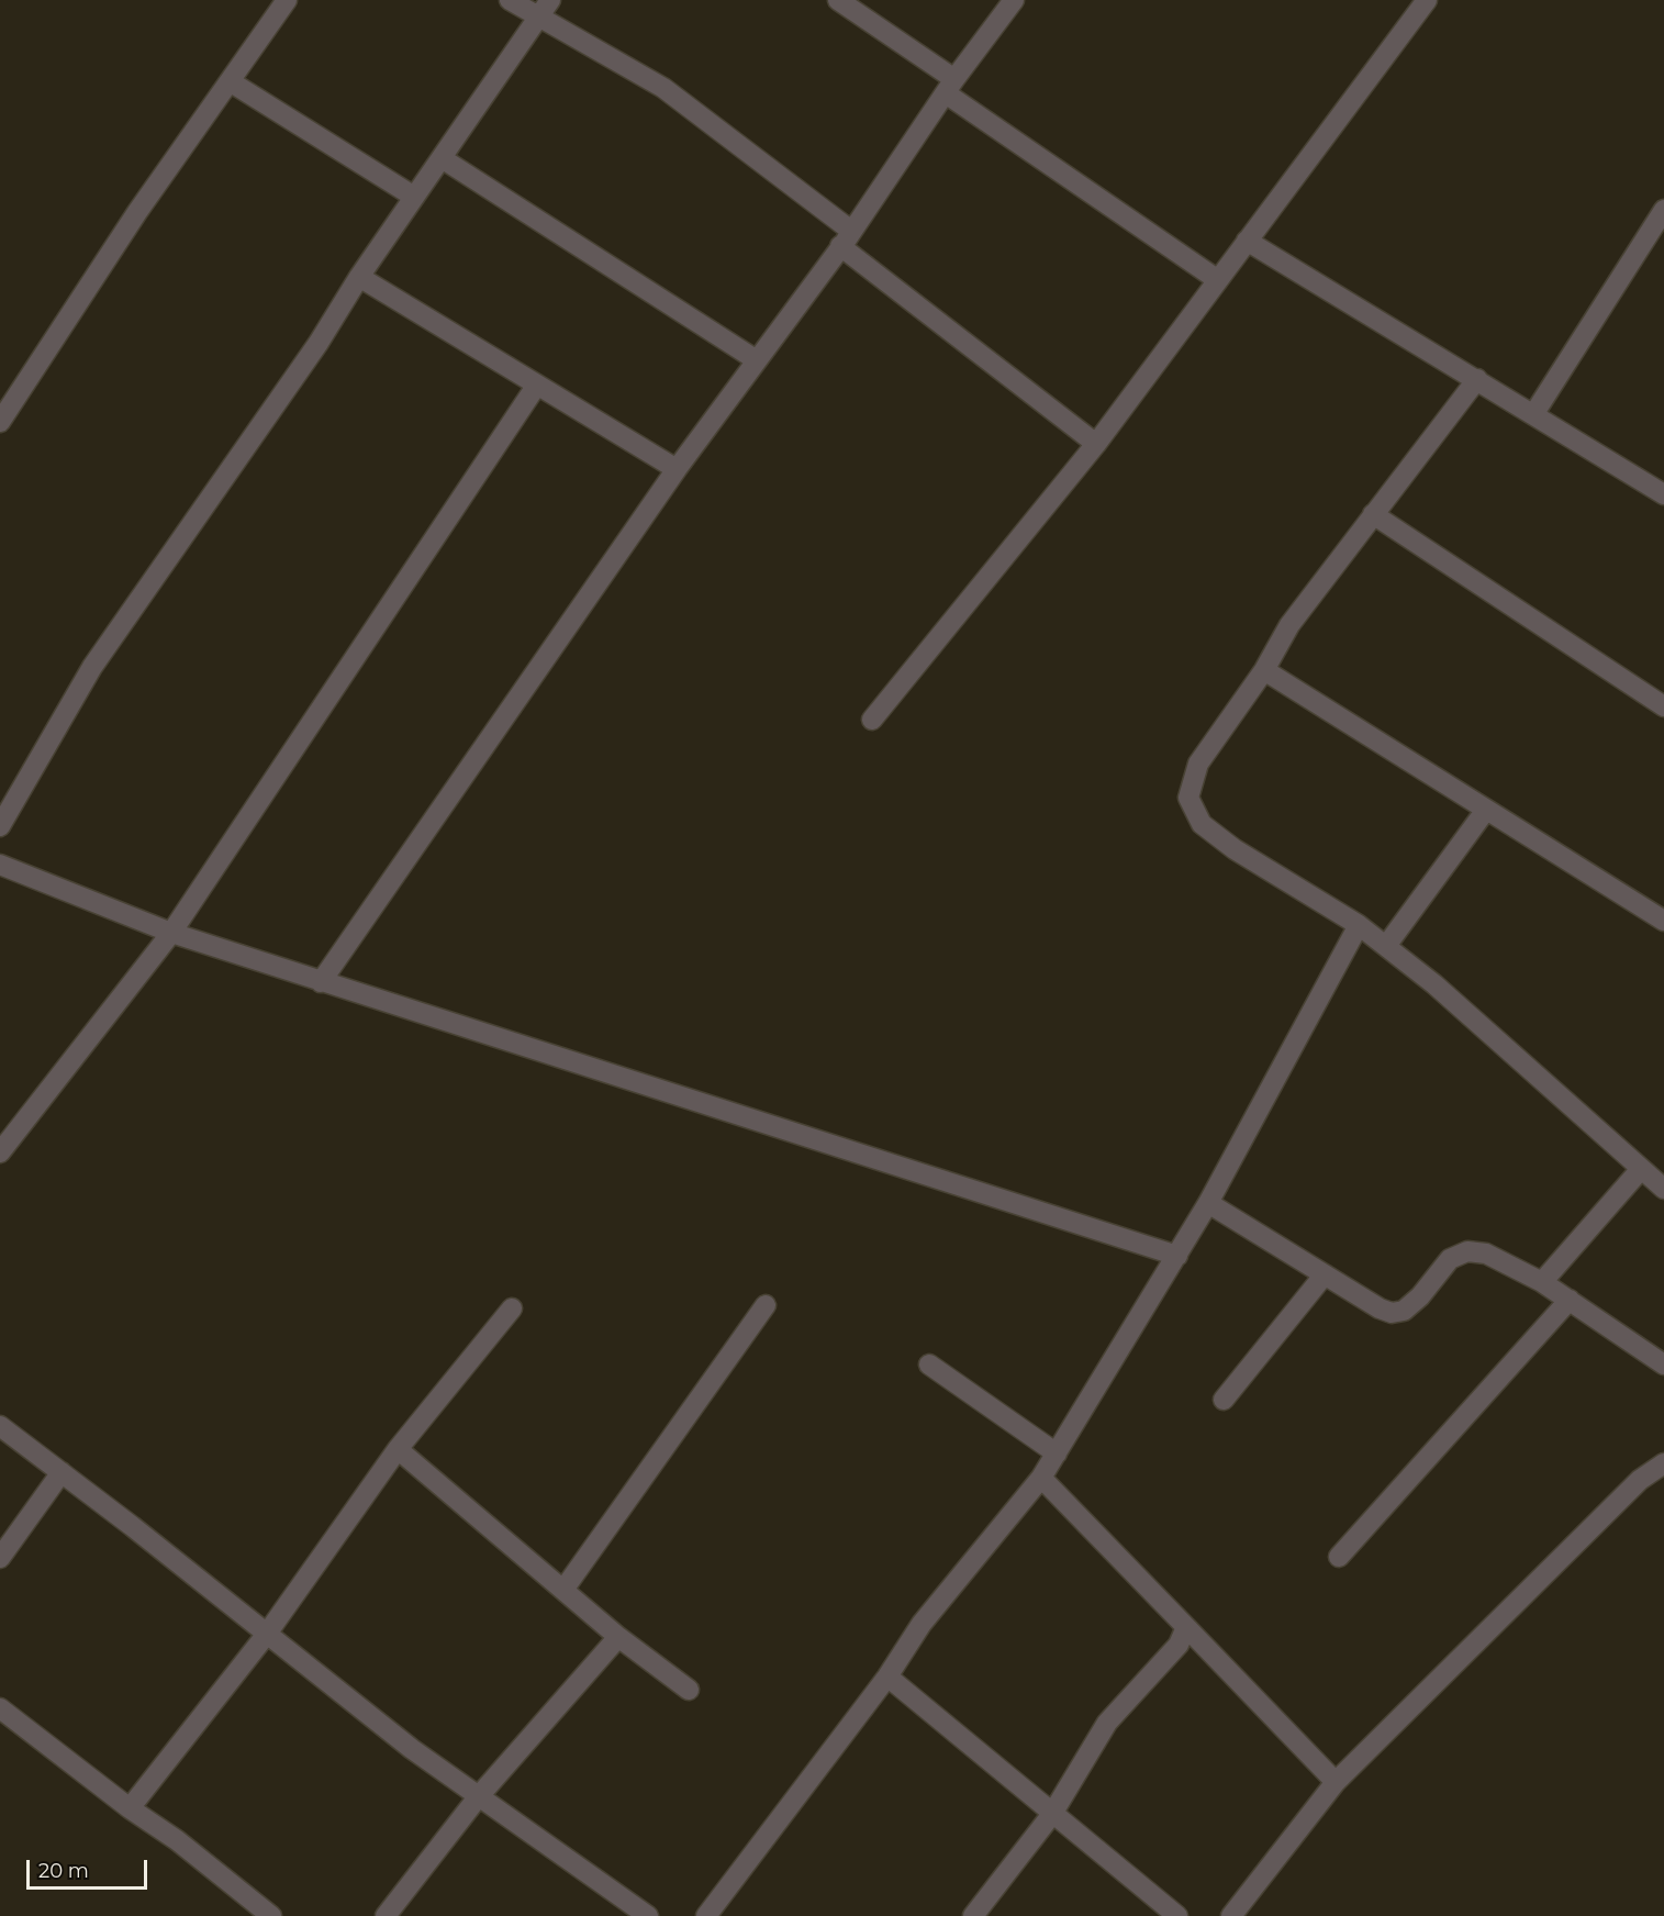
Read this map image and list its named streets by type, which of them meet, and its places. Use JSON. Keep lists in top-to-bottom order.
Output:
{
  "scale_bar": "20 m"
}
